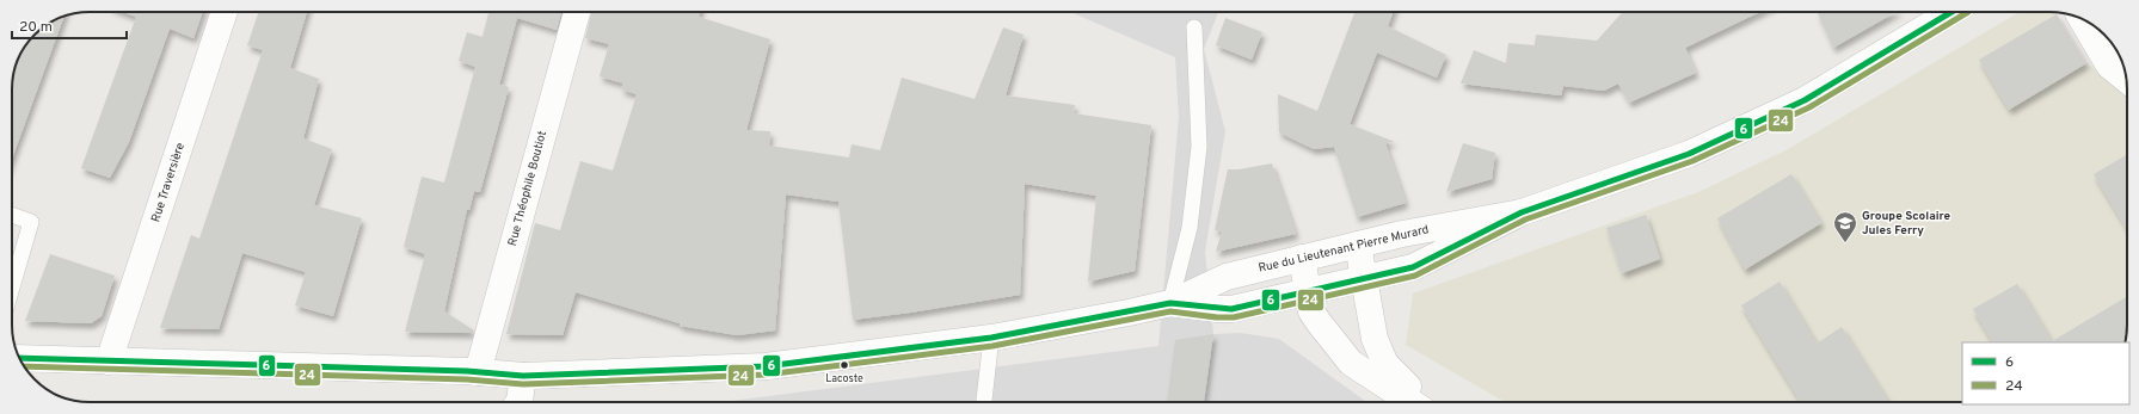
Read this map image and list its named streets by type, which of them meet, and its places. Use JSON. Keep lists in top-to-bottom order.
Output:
{
  "streets": {
    "main road": ["Rue Traversière", "Rue Théophile Boutiot", "Rue du Lieutenant Pierre Murard"]
  },
  "crossings": [
    ["Rue Traversière", "Rue du Lieutenant Pierre Murard"],
    ["Rue Théophile Boutiot", "Rue du Lieutenant Pierre Murard"]
  ],
  "places": {
    "school or university": ["Groupe Scolaire Jules Ferry"],
    "other": ["Lacoste"]
  },
  "lines": ["transit line 6", "transit line 24"],
  "legend": ["6", "24"],
  "scale_bar": "20 m"
}
